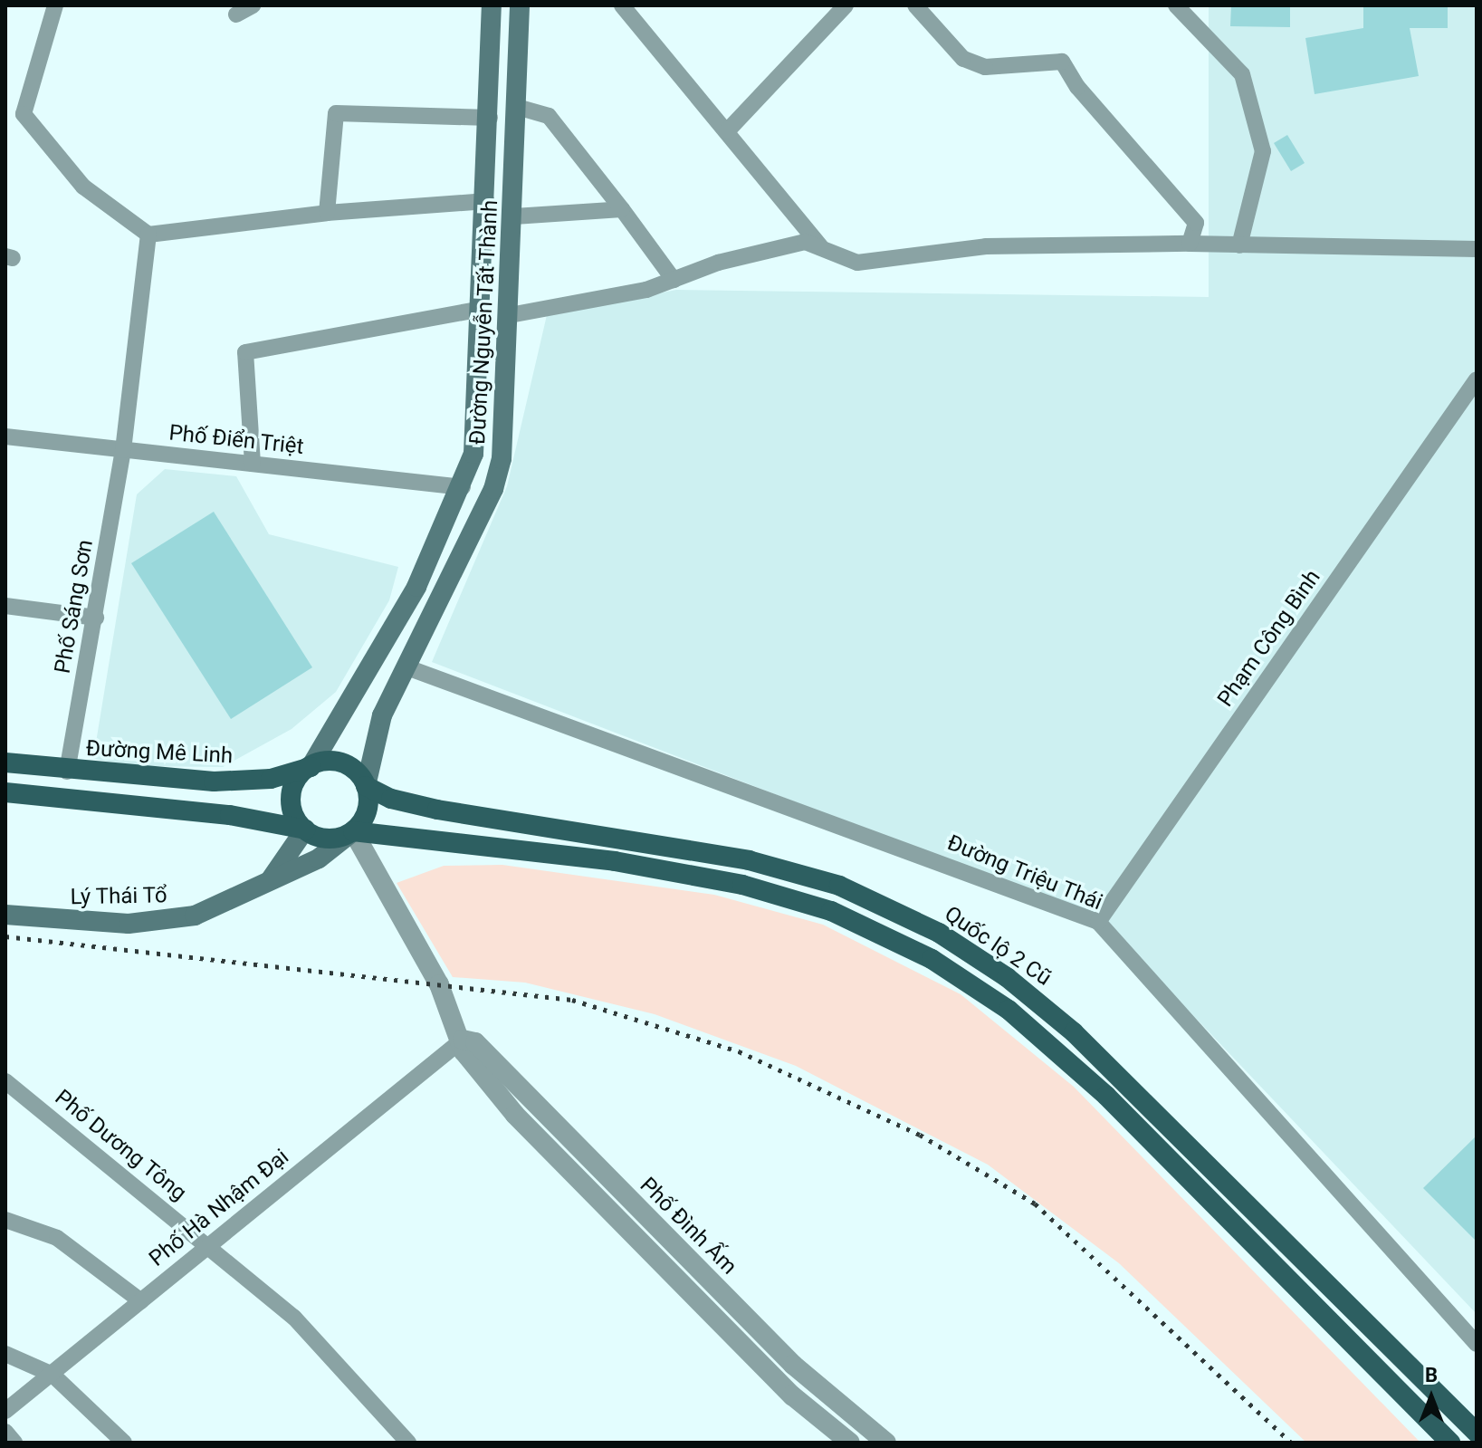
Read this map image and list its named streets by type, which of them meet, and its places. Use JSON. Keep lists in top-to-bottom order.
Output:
{
  "streets": {
    "main road": [
      "Đường Nguyễn Tất Thành",
      "Đường Mê Linh",
      "Lý Thái Tổ",
      "Quốc lộ 2 Cũ"
    ],
    "street": [
      "Phố Điển Triệt",
      "Phố Sáng Sơn",
      "Phạm Công Bình",
      "Đường Triệu Thái",
      "Phố Dương Tông",
      "Phố Hà Nhậm Đại",
      "Phố Đình Ấm"
    ]
  },
  "crossings": [
    ["Đường Nguyễn Tất Thành", "Phố Điển Triệt"],
    ["Đường Nguyễn Tất Thành", "Đường Mê Linh"],
    ["Đường Nguyễn Tất Thành", "Đường Triệu Thái"],
    ["Đường Nguyễn Tất Thành", "Lý Thái Tổ"],
    ["Đường Nguyễn Tất Thành", "Quốc lộ 2 Cũ"],
    ["Đường Nguyễn Tất Thành", "Phố Đình Ấm"],
    ["Phố Điển Triệt", "Phố Sáng Sơn"],
    ["Phố Sáng Sơn", "Đường Mê Linh"],
    ["Phạm Công Bình", "Đường Triệu Thái"],
    ["Đường Mê Linh", "Lý Thái Tổ"],
    ["Đường Mê Linh", "Quốc lộ 2 Cũ"],
    ["Đường Mê Linh", "Phố Đình Ấm"],
    ["Lý Thái Tổ", "Quốc lộ 2 Cũ"],
    ["Lý Thái Tổ", "Phố Đình Ấm"],
    ["Quốc lộ 2 Cũ", "Phố Đình Ấm"],
    ["Phố Dương Tông", "Phố Hà Nhậm Đại"],
    ["Phố Hà Nhậm Đại", "Phố Đình Ấm"]
  ],
  "north": "top"
}
